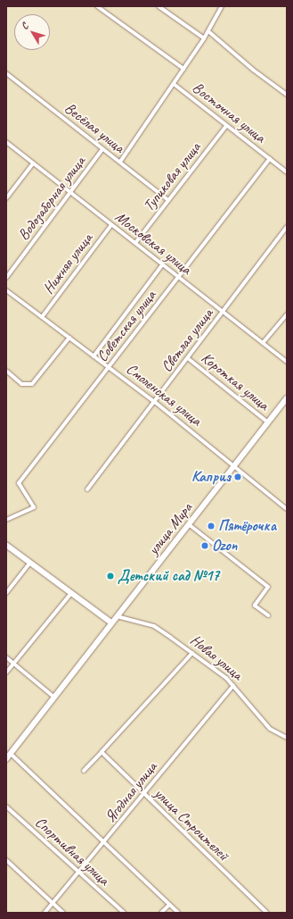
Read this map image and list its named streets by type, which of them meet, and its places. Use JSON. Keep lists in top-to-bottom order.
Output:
{
  "streets": {
    "street": [
      "Восточная улица",
      "Весёлая улица",
      "Тупиковая улица",
      "Водозаборная улица",
      "Московская улица",
      "Нижняя улица",
      "Советская улица",
      "Светлая улица",
      "Короткая улица",
      "Смоленская улица",
      "улица Мира",
      "Новая улица",
      "Ягодная улица",
      "улица Строителей",
      "Спортивная улица"
    ]
  },
  "crossings": [
    ["Восточная улица", "Тупиковая улица"],
    ["Восточная улица", "Советская улица"],
    ["Весёлая улица", "Тупиковая улица"],
    ["Весёлая улица", "Водозаборная улица"],
    ["Тупиковая улица", "Московская улица"],
    ["Водозаборная улица", "Московская улица"],
    ["Московская улица", "Нижняя улица"],
    ["Московская улица", "Советская улица"],
    ["Московская улица", "Светлая улица"],
    ["Нижняя улица", "Смоленская улица"],
    ["Советская улица", "Смоленская улица"],
    ["Светлая улица", "Короткая улица"],
    ["Светлая улица", "Смоленская улица"],
    ["Короткая улица", "улица Мира"],
    ["Смоленская улица", "улица Мира"],
    ["улица Мира", "Новая улица"],
    ["Новая улица", "Ягодная улица"],
    ["Ягодная улица", "улица Строителей"],
    ["Ягодная улица", "Спортивная улица"]
  ],
  "places": [
    "Каприз",
    "Пятёрочка",
    "Ozon",
    "Детский сад №17"
  ],
  "north": "top left"
}
